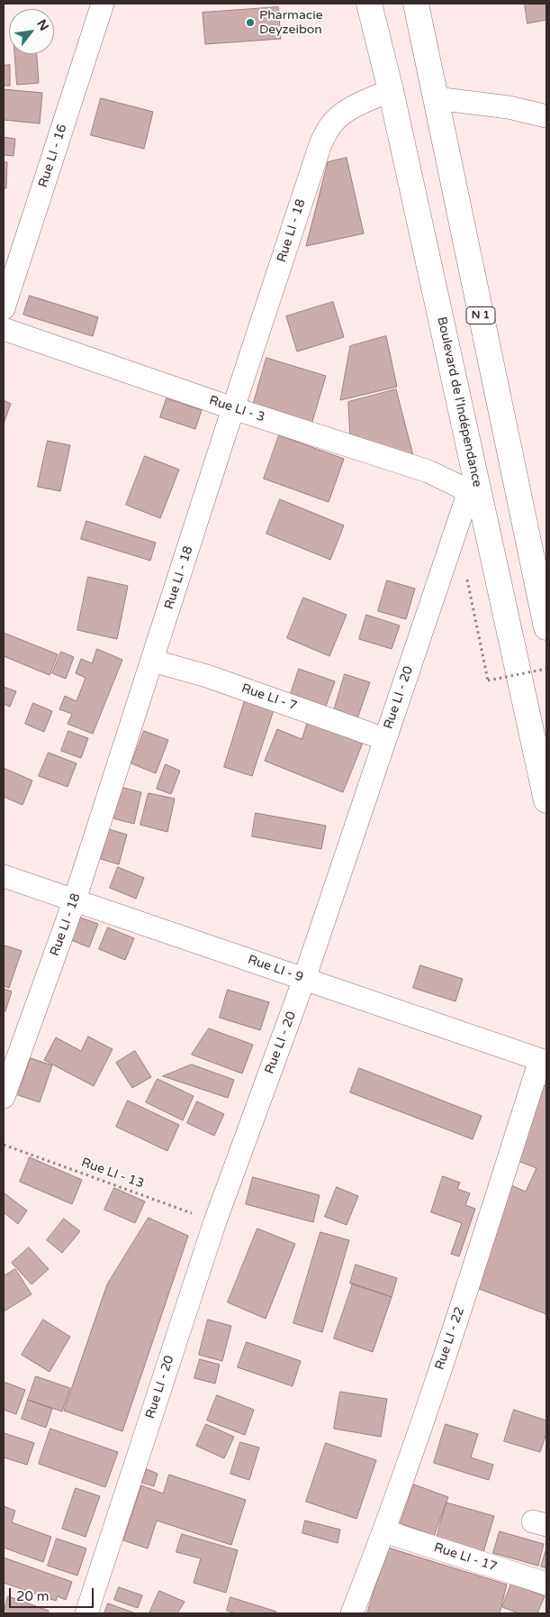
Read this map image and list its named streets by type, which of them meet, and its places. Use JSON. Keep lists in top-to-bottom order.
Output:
{
  "streets": {
    "main road": ["N 1", "Boulevard de l'Indépendance"],
    "street": [
      "Rue LI - 16",
      "Rue LI - 18",
      "Rue LI - 3",
      "Rue LI - 7",
      "Rue LI - 20",
      "Rue LI - 9",
      "Rue LI - 22",
      "Rue LI - 17"
    ],
    "path": ["Rue LI - 13"]
  },
  "crossings": [
    ["Rue LI - 18", "Boulevard de l'Indépendance"],
    ["Rue LI - 18", "Rue LI - 3"],
    ["Rue LI - 18", "Rue LI - 7"],
    ["Rue LI - 18", "Rue LI - 9"],
    ["Boulevard de l'Indépendance", "Rue LI - 3"],
    ["Boulevard de l'Indépendance", "Rue LI - 20"],
    ["Rue LI - 3", "Rue LI - 20"],
    ["Rue LI - 7", "Rue LI - 20"],
    ["Rue LI - 20", "Rue LI - 9"],
    ["Rue LI - 20", "Rue LI - 13"],
    ["Rue LI - 9", "Rue LI - 22"],
    ["Rue LI - 22", "Rue LI - 17"]
  ],
  "places": ["Pharmacie Deyzeibon"],
  "scale_bar": "20 m",
  "north": "top right"
}
